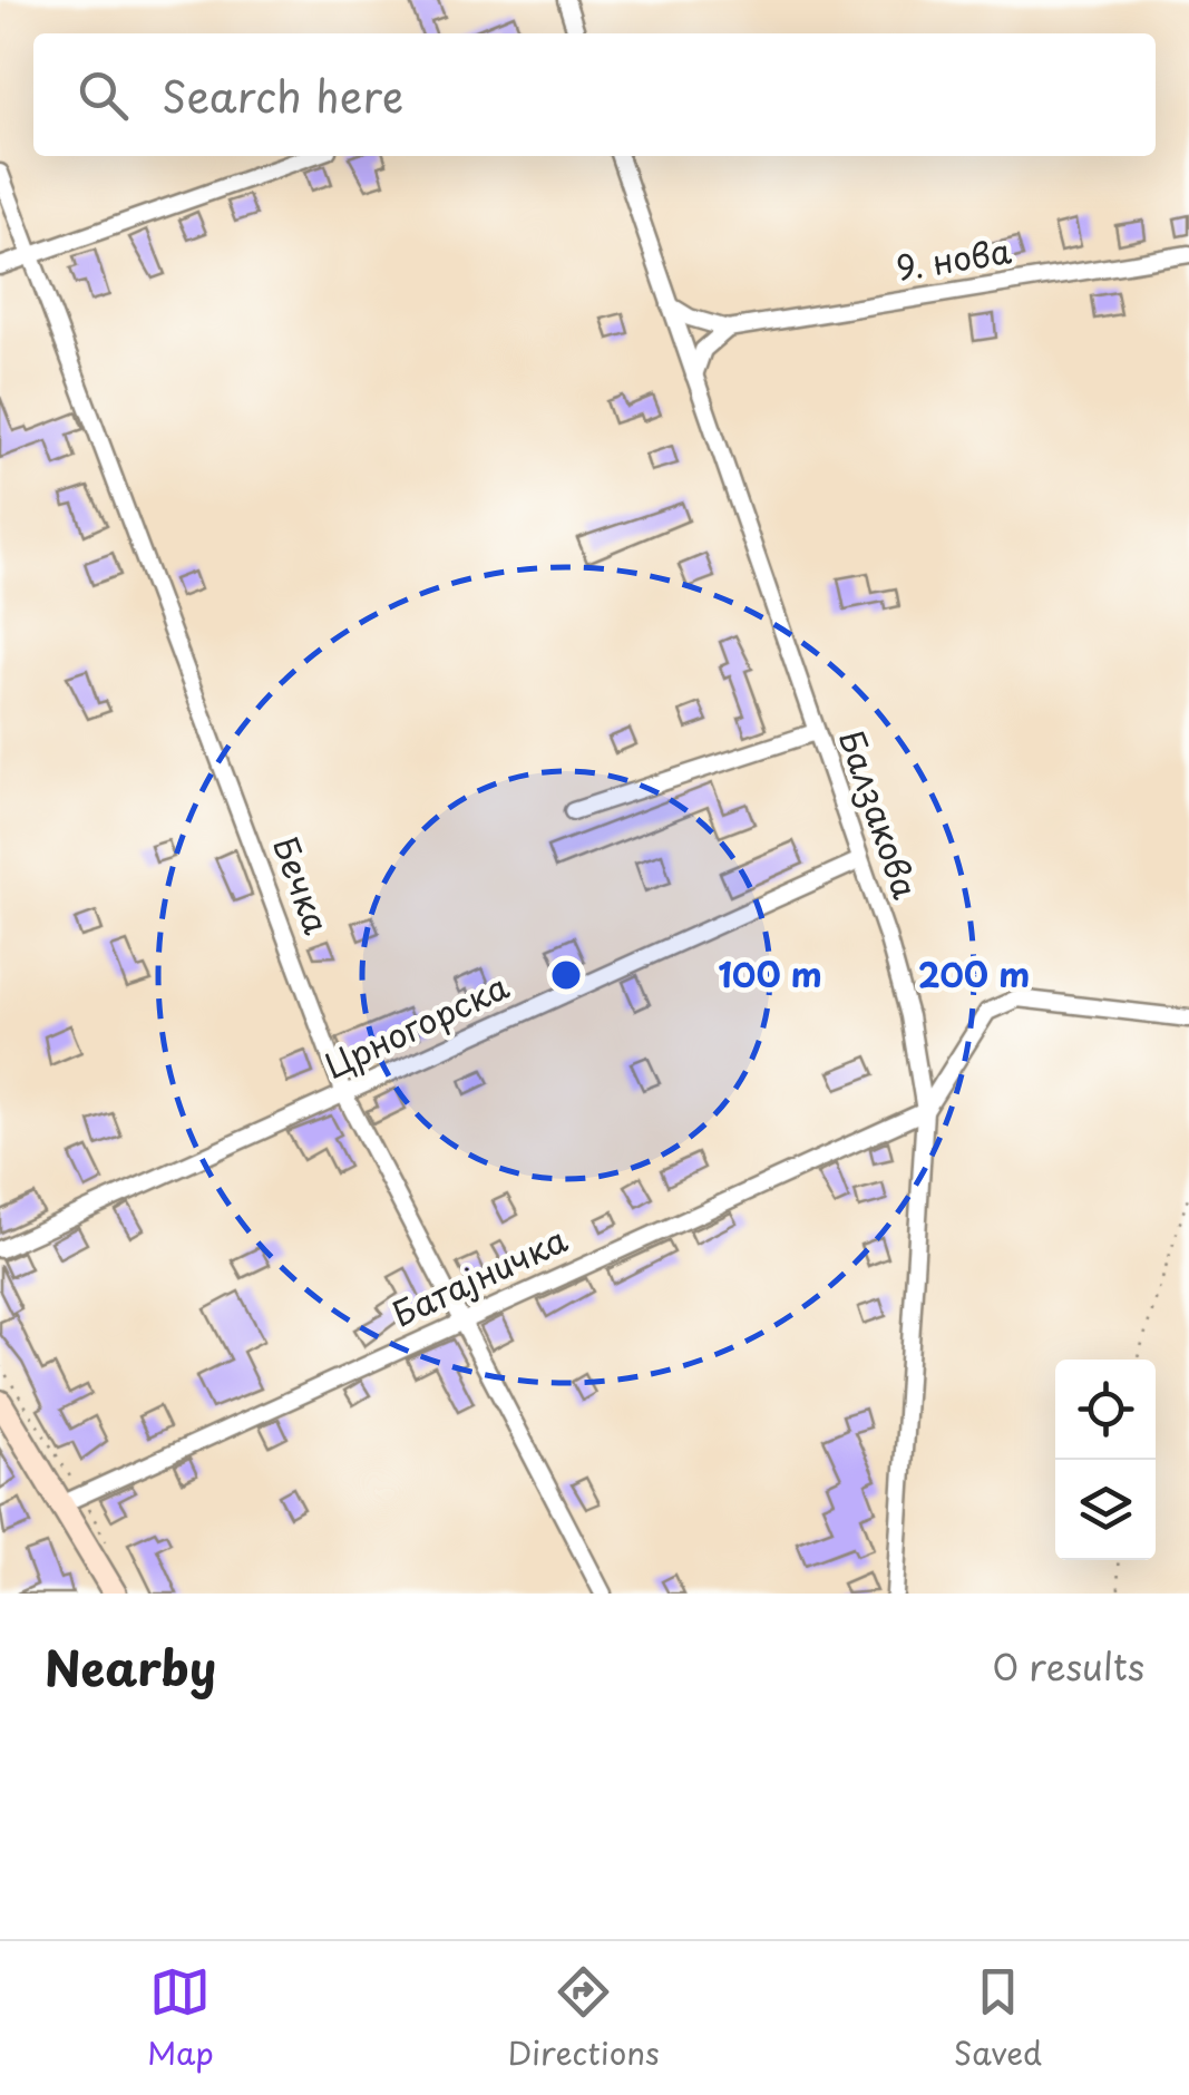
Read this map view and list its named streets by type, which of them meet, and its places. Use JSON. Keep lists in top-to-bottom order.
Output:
{
  "streets": {
    "street": [
      "9. нова",
      "Балзакова",
      "Бечка",
      "Црногорска",
      "Батајничка"
    ]
  },
  "crossings": [
    ["9. нова", "Балзакова"],
    ["Балзакова", "Црногорска"],
    ["Балзакова", "Батајничка"],
    ["Бечка", "Црногорска"],
    ["Бечка", "Батајничка"]
  ],
  "page": {
    "search": "Search here",
    "heading": ["Nearby", "0 results"],
    "nav": ["Map", "Directions", "Saved"]
  },
  "rings": ["100 m", "200 m"]
}
